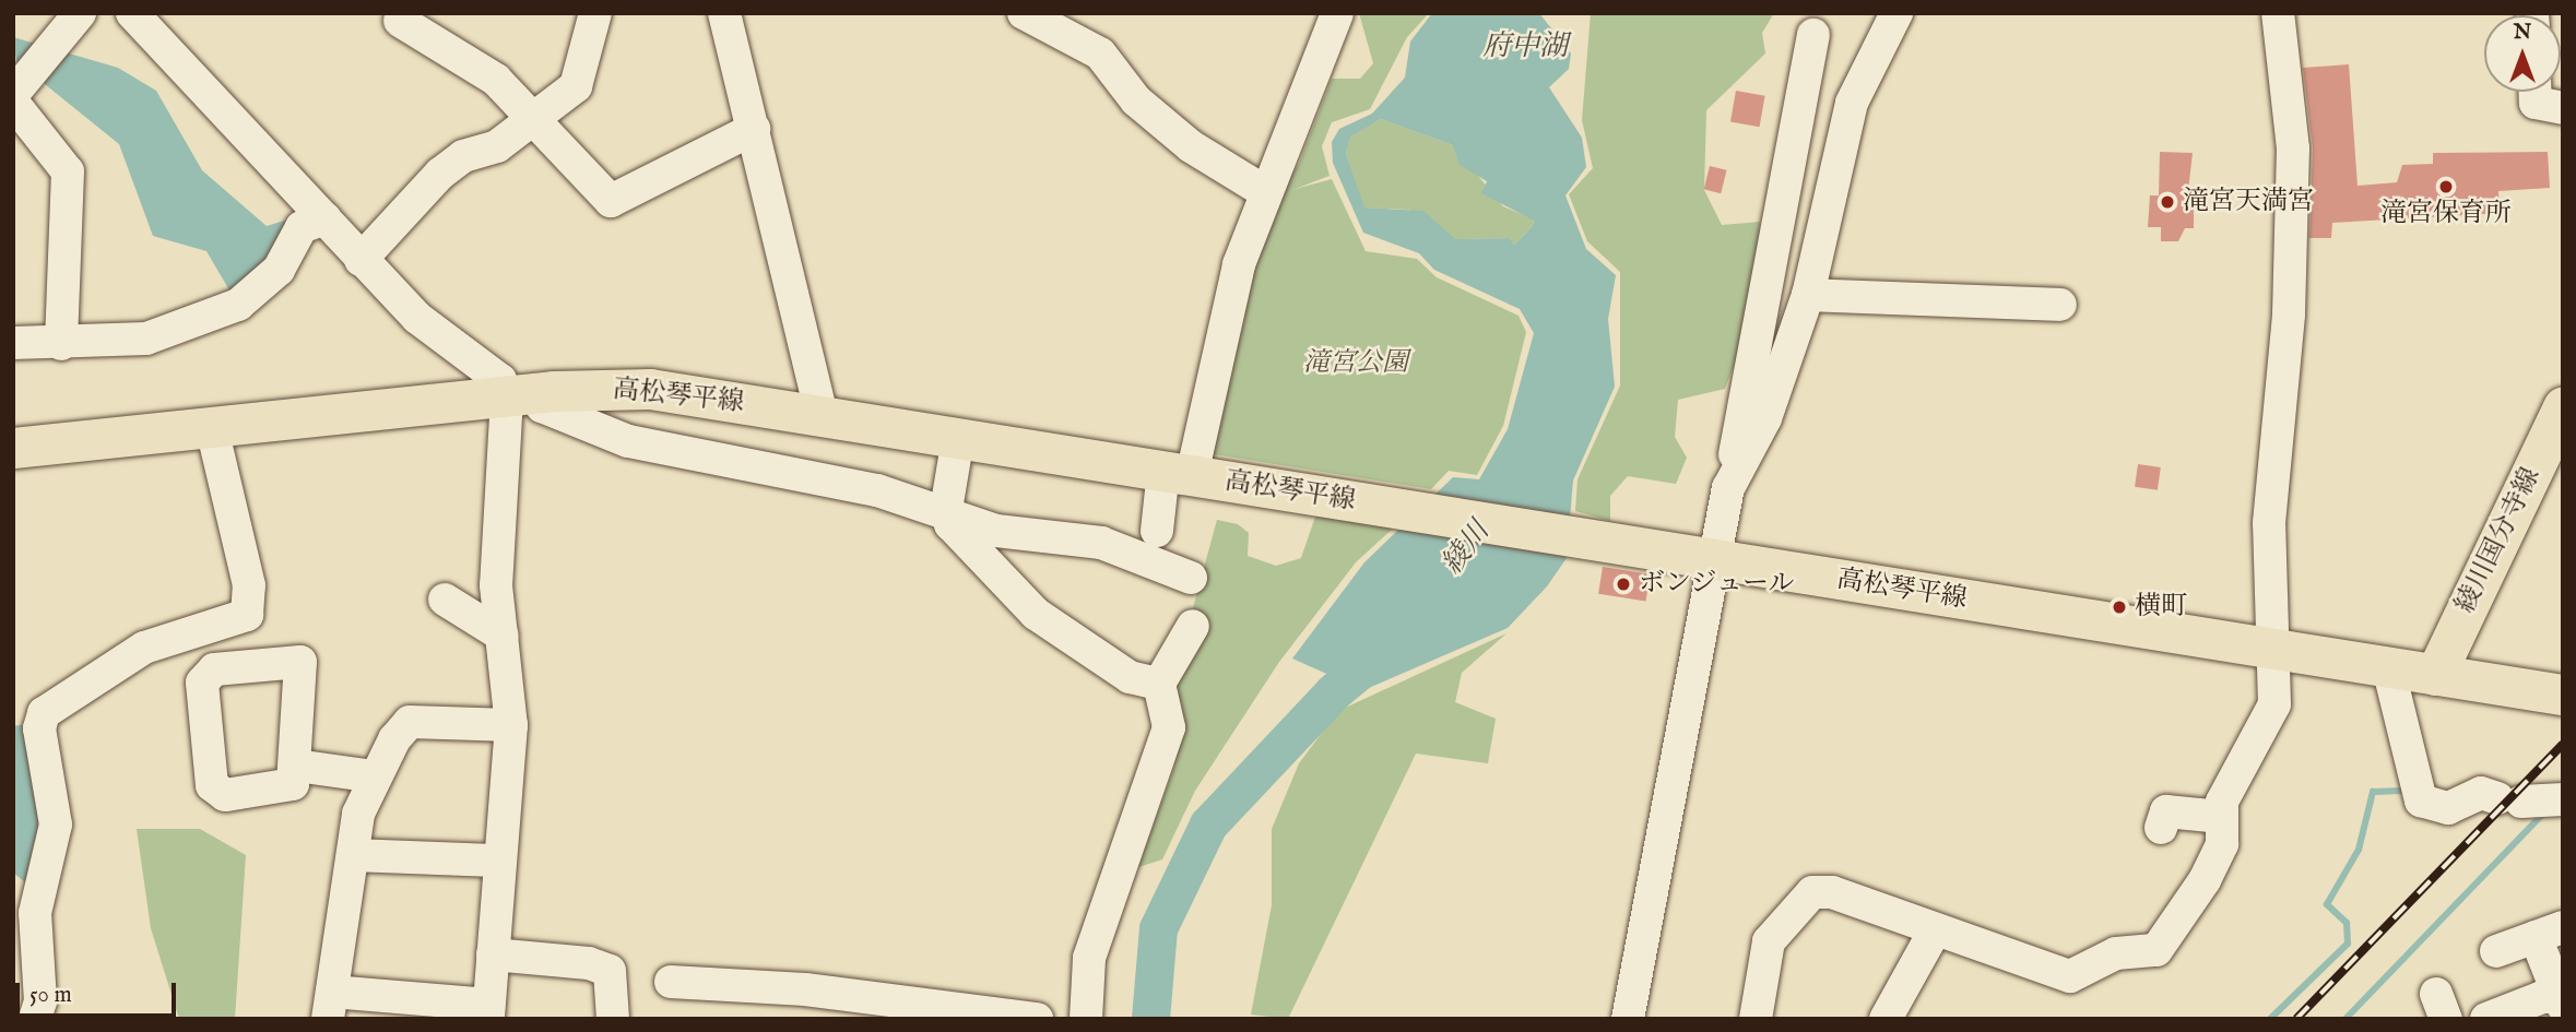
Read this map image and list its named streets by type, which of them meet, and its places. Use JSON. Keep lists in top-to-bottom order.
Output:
{
  "streets": {
    "main road": ["高松琴平線", "綾川国分寺線"]
  },
  "crossings": [
    ["高松琴平線", "綾川国分寺線"]
  ],
  "water": ["府中湖", "綾川"],
  "parks": ["滝宮公園"],
  "places": [
    "滝宮保育所",
    "滝宮天満宮",
    "ボンジュール",
    "横町"
  ],
  "scale_bar": "50 m",
  "north": "top"
}
